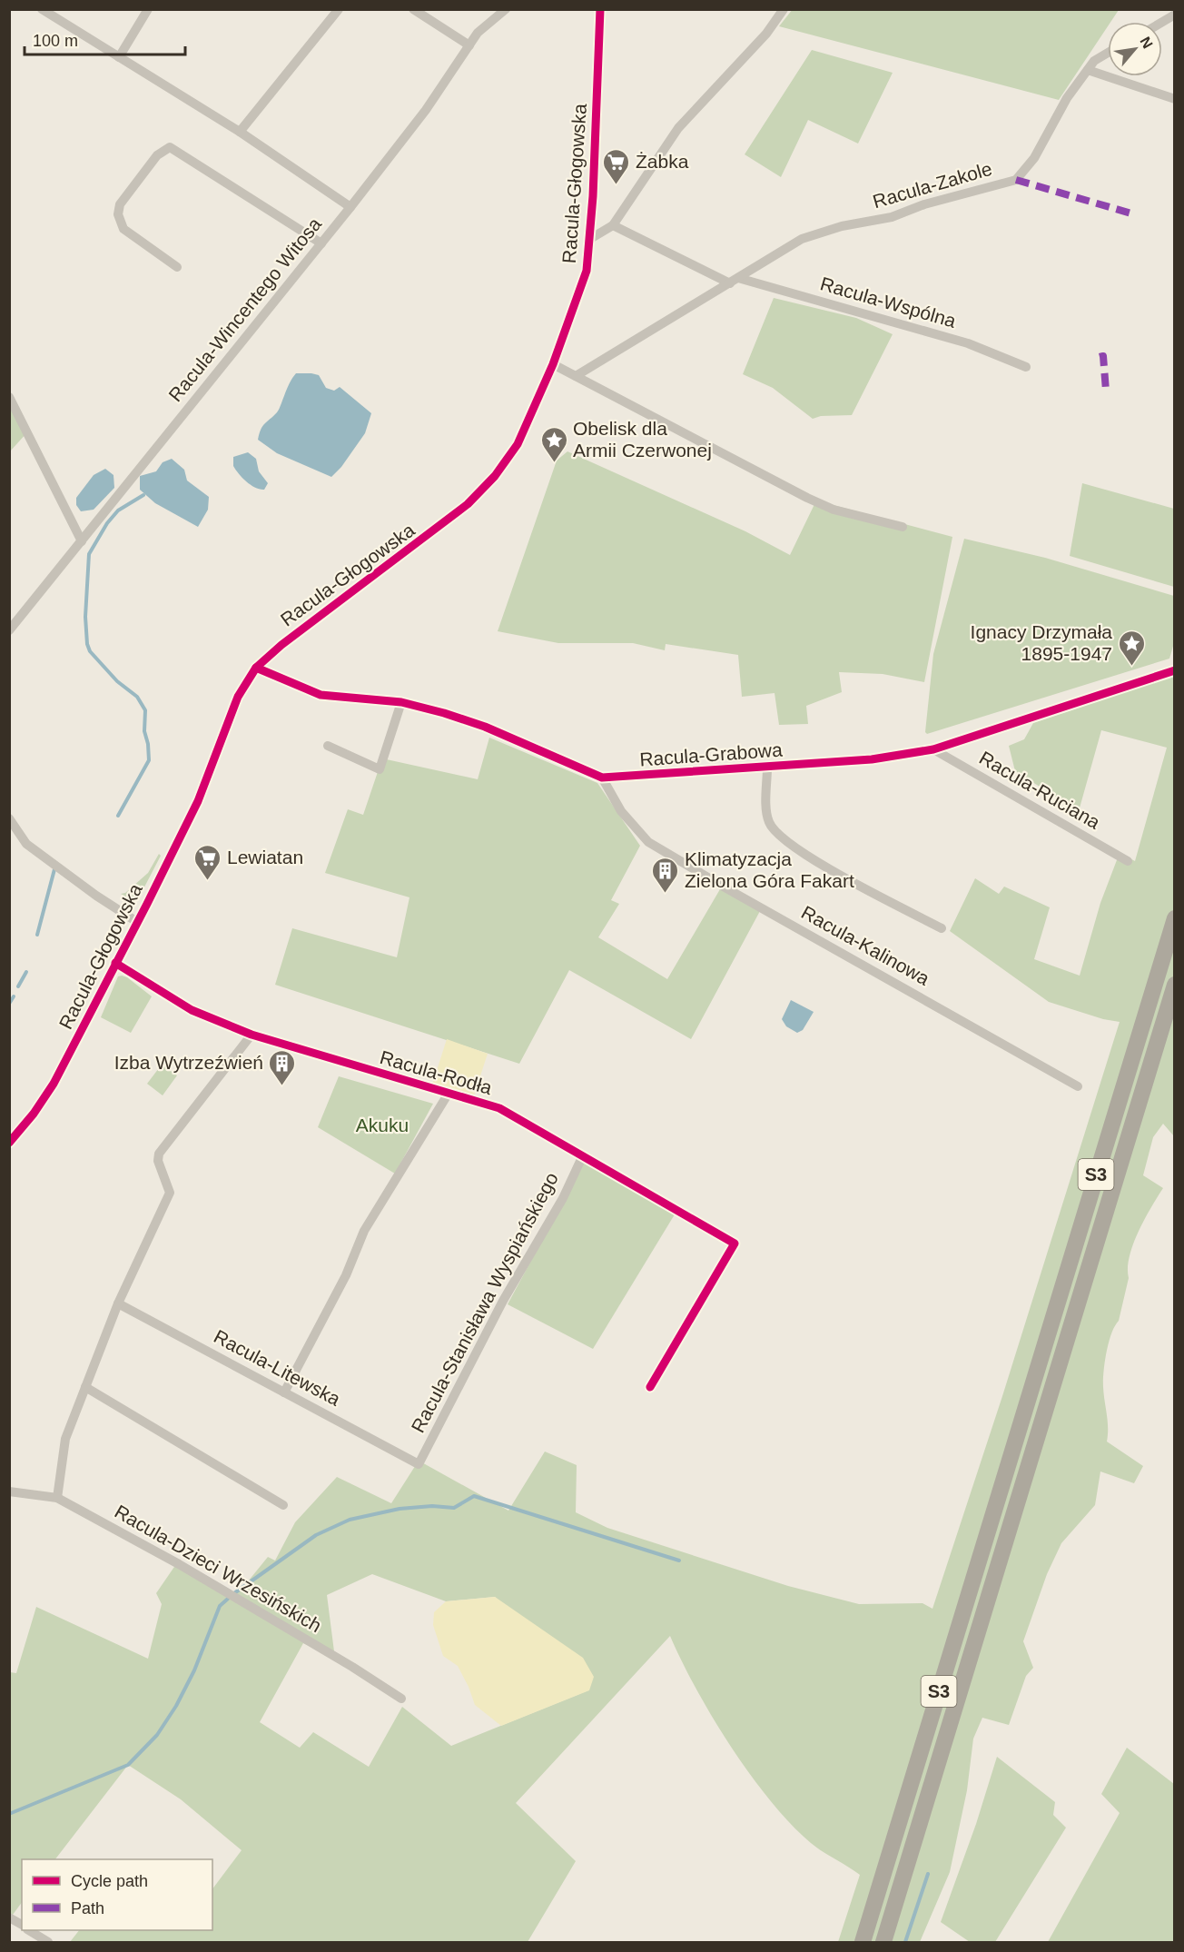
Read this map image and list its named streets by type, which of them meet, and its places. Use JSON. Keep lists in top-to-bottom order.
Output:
{
  "streets": {
    "highway": ["S3"],
    "street": [
      "Racula-Głogowska",
      "Racula-Zakole",
      "Racula-Wspólna",
      "Racula-Wincentego Witosa",
      "Racula-Grabowa",
      "Racula-Ruciana",
      "Racula-Kalinowa",
      "Racula-Rodła",
      "Racula-Stanisława Wyspiańskiego",
      "Racula-Litewska",
      "Racula-Dzieci Wrzesińskich"
    ]
  },
  "crossings": [
    ["Racula-Głogowska", "Racula-Grabowa"],
    ["Racula-Głogowska", "Racula-Rodła"],
    ["Racula-Zakole", "Racula-Wspólna"],
    ["Racula-Grabowa", "Racula-Ruciana"],
    ["Racula-Grabowa", "Racula-Kalinowa"],
    ["Racula-Rodła", "Racula-Stanisława Wyspiańskiego"],
    ["Racula-Stanisława Wyspiańskiego", "Racula-Litewska"]
  ],
  "parks": ["Akuku"],
  "places": {
    "supermarket": ["Żabka", "Lewiatan"],
    "place": ["Obelisk dla Armii Czerwonej", "Ignacy Drzymała 1895-1947"],
    "building": ["Klimatyzacja Zielona Góra Fakart", "Izba Wytrzeźwień"]
  },
  "legend": ["Cycle path", "Path"],
  "scale_bar": "100 m",
  "north": "top right"
}
